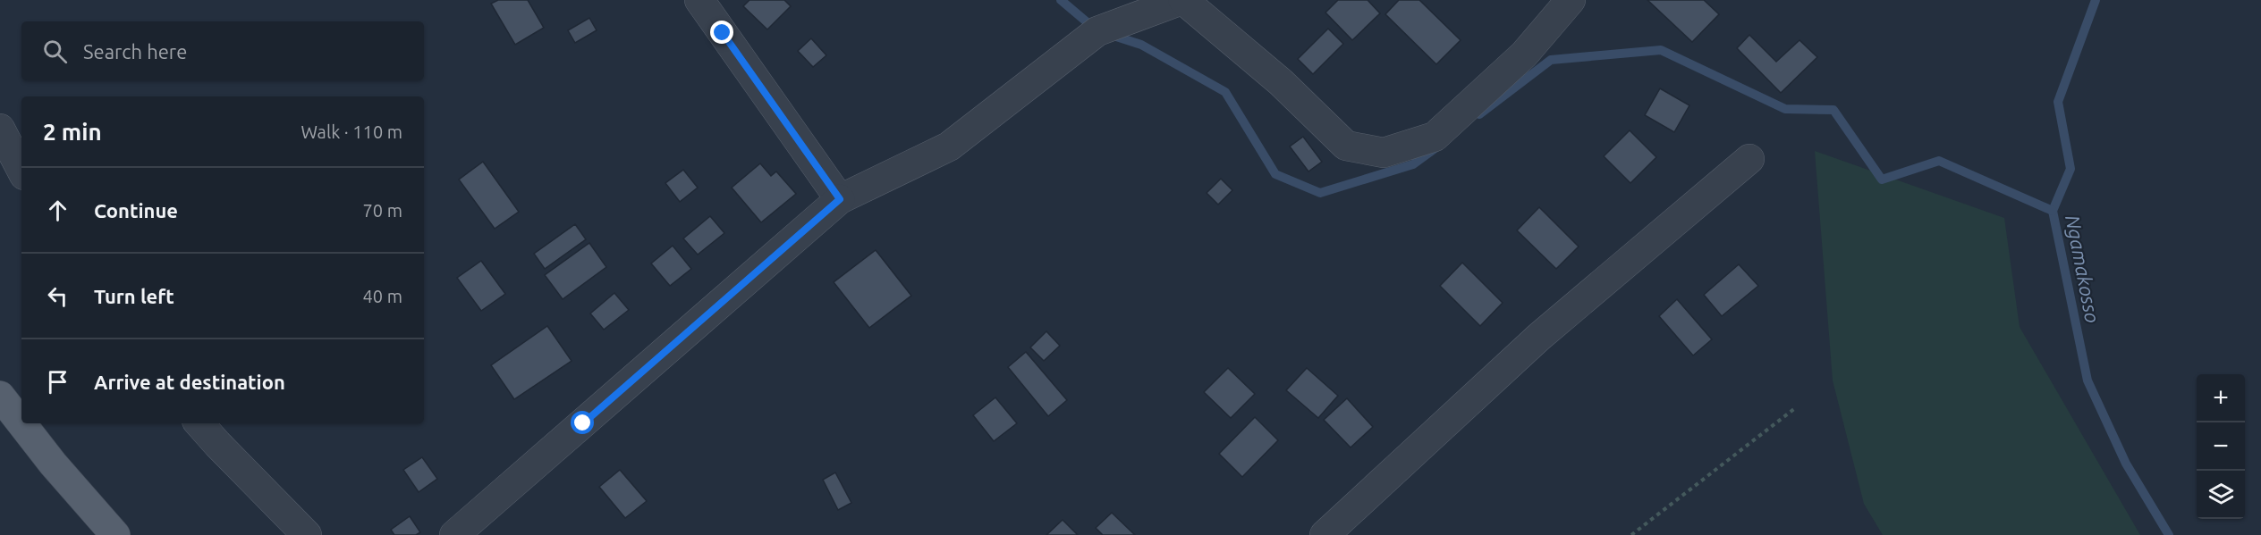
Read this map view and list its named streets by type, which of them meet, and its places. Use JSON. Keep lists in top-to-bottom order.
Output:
{
  "water": ["Ngamakosso"],
  "page": {
    "search": "Search here",
    "heading": ["2 min", "Walk · 110 m"],
    "list": [
      ["Continue", "70 m"],
      ["Turn left", "40 m"],
      "Arrive at destination"
    ],
    "map_buttons": ["+", "−"]
  }
}
